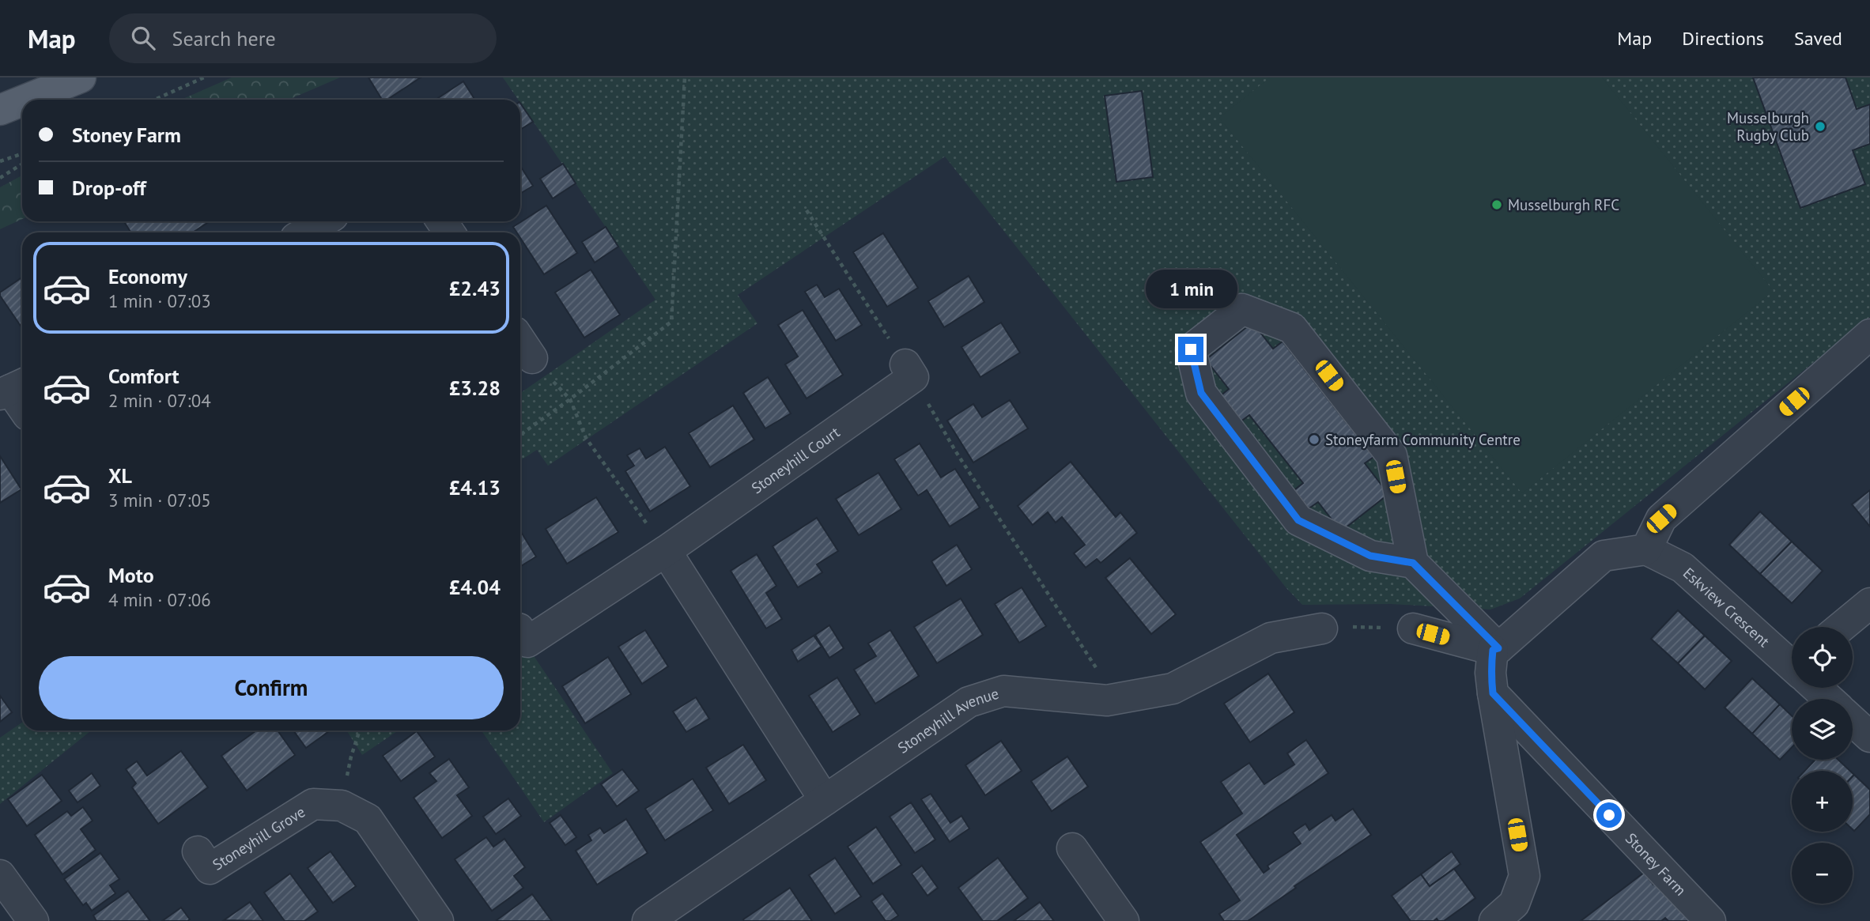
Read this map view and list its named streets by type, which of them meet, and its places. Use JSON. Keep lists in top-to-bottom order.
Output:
{
  "streets": {
    "street": [
      "Stoneyhill Court",
      "Eskview Crescent",
      "Stoneyhill Avenue",
      "Stoneyhill Grove",
      "Stoney Farm"
    ]
  },
  "places": ["Musselburgh Rugby Club", "Musselburgh RFC", "Stoneyfarm Community Centre"],
  "page": {
    "header": "Map",
    "search": "Search here",
    "nav": ["Map", "Directions", "Saved"],
    "banner": ["Stoney Farm", "Drop-off"],
    "list": [
      {
        "name": "Economy",
        "note": "1 min · 07:03",
        "value": "£2.43"
      },
      {
        "name": "Comfort",
        "note": "2 min · 07:04",
        "value": "£3.28"
      },
      {
        "name": "XL",
        "note": "3 min · 07:05",
        "value": "£4.13"
      },
      {
        "name": "Moto",
        "note": "4 min · 07:06",
        "value": "£4.04"
      }
    ],
    "bubble": "1 min",
    "map_buttons": ["+", "−"],
    "buttons": "Confirm"
  }
}
